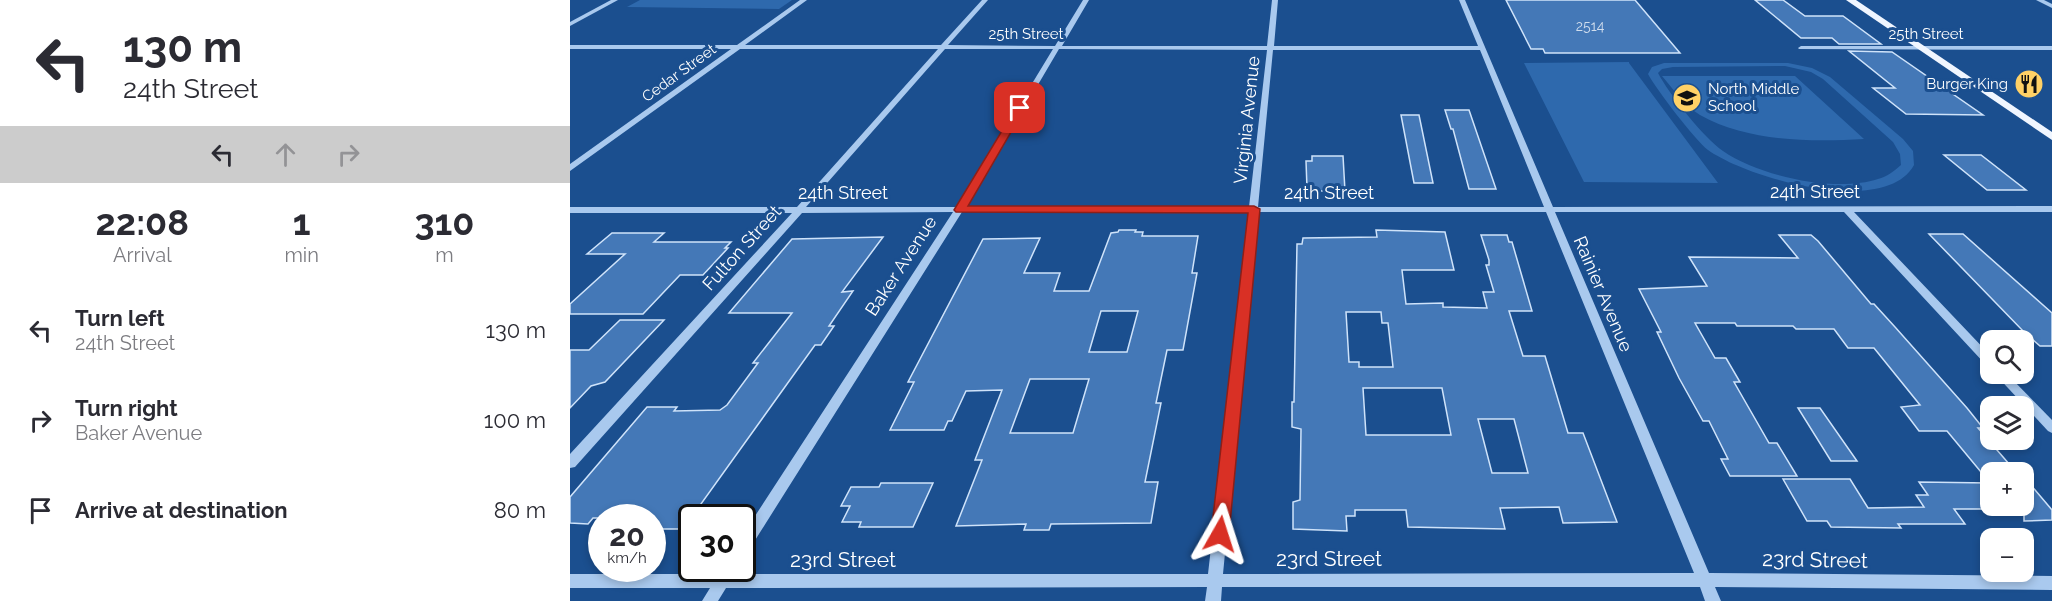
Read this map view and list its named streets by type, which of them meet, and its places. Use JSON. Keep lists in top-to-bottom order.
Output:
{
  "streets": {
    "street": [
      "25th Street",
      "Cedar Street",
      "Virginia Avenue",
      "24th Street",
      "Fulton Street",
      "Baker Avenue",
      "Rainier Avenue",
      "23rd Street"
    ]
  },
  "crossings": [
    ["25th Street", "Cedar Street"],
    ["25th Street", "Virginia Avenue"],
    ["25th Street", "Fulton Street"],
    ["25th Street", "Baker Avenue"],
    ["25th Street", "Rainier Avenue"],
    ["Virginia Avenue", "24th Street"],
    ["Virginia Avenue", "23rd Street"],
    ["24th Street", "Fulton Street"],
    ["24th Street", "Baker Avenue"],
    ["24th Street", "Rainier Avenue"],
    ["Rainier Avenue", "23rd Street"]
  ],
  "places": {
    "restaurant": ["Burger King"],
    "school or university": ["North Middle School"]
  },
  "house_numbers": ["2514"],
  "page": {
    "turn": ["130 m", "24th Street"],
    "eta": [
      "22:08",
      "Arrival",
      "1",
      "min",
      "310",
      "m"
    ],
    "list": [
      {
        "name": "Turn left",
        "note": "24th Street",
        "value": "130 m"
      },
      {
        "name": "Turn right",
        "note": "Baker Avenue",
        "value": "100 m"
      },
      {
        "name": "Arrive at destination",
        "value": "80 m"
      }
    ],
    "map_buttons": ["+", "−"],
    "speed": "20 km/h",
    "limit": "30"
  }
}
